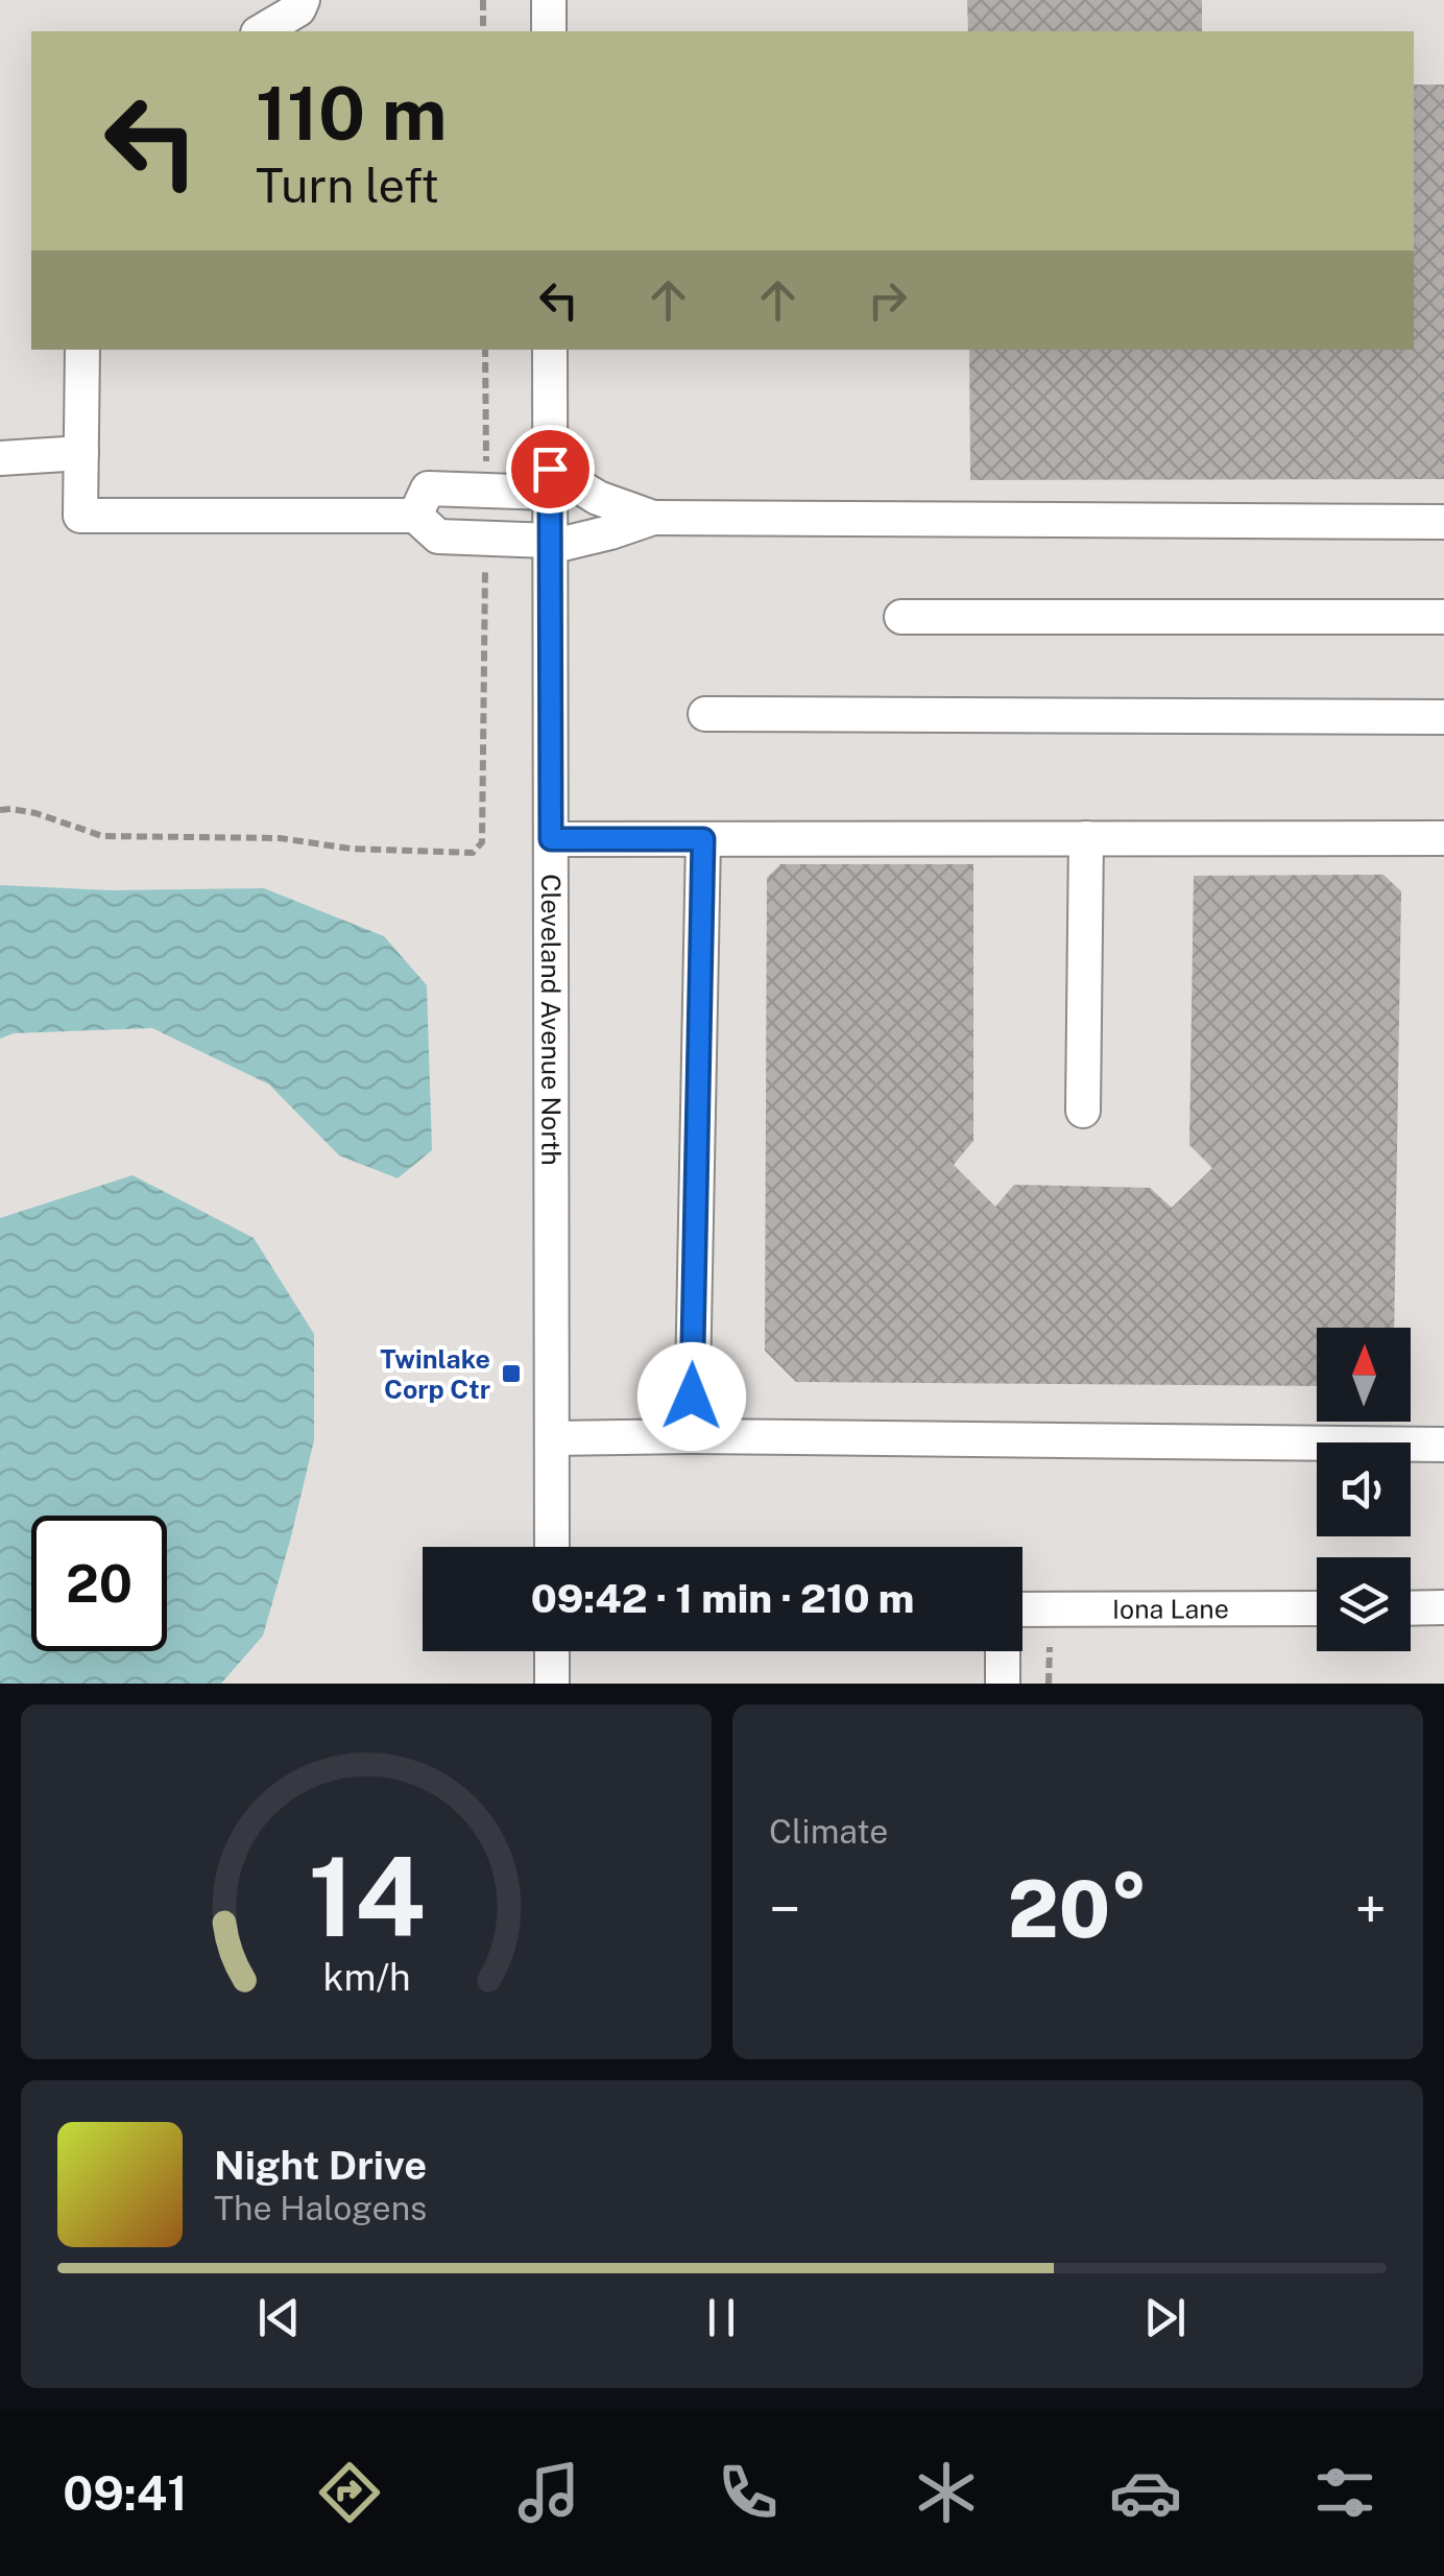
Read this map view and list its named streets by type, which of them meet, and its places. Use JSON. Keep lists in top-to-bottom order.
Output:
{
  "streets": {
    "street": ["Cleveland Avenue North", "Iona Lane"]
  },
  "places": {
    "transit": ["Twinlake Corp Ctr"]
  },
  "north": "top",
  "page": {
    "turn": ["110 m", "Turn left"],
    "limit": "20",
    "trip": "09:42 · 1 min · 210 m",
    "tile": "Climate",
    "heat": ["−", "20°", "+"],
    "song": ["Night Drive", "The Halogens"],
    "tabs": "09:41",
    "gauge": ["14", "km/h"]
  }
}
